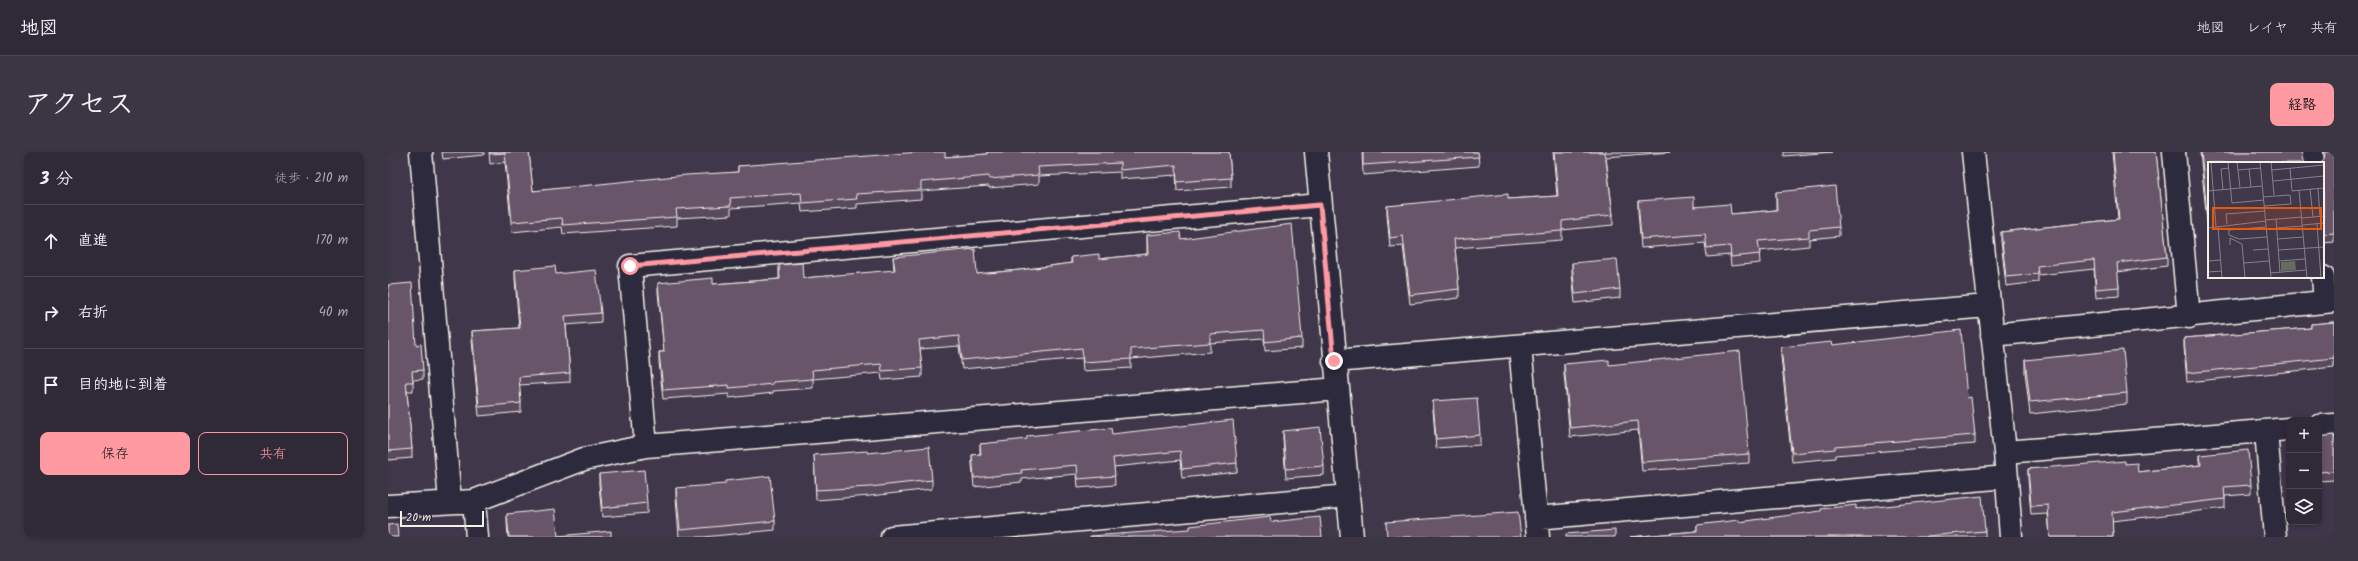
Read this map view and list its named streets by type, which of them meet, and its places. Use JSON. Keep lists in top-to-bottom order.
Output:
{
  "scale_bar": "20 m",
  "page": {
    "header": "地図",
    "nav": ["地図", "レイヤ", "共有"],
    "title": "アクセス",
    "buttons": [
      "経路",
      ["保存", "共有"]
    ],
    "heading": ["3 分", "徒歩 · 210 m"],
    "list": [
      ["直進", "170 m"],
      ["右折", "40 m"],
      "目的地に到着"
    ],
    "map_buttons": ["+", "−"],
    "scale": "20 m"
  }
}
